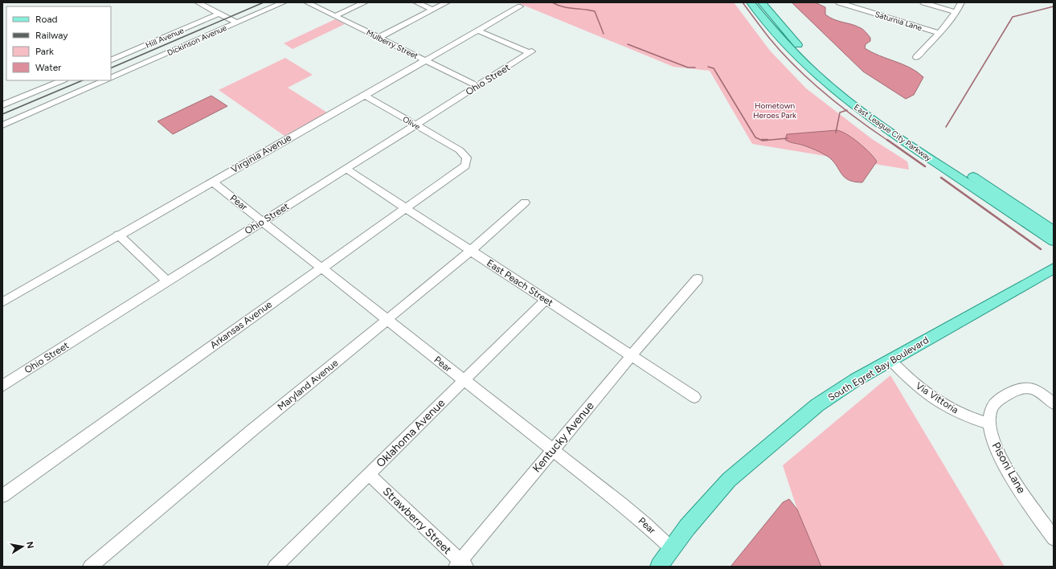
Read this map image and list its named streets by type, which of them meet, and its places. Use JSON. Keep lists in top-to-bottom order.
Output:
{
  "streets": {
    "main road": ["East League City Parkway", "South Egret Bay Boulevard"],
    "street": [
      "Saturnia Lane",
      "Hill Avenue",
      "Dickinson Avenue",
      "Mulberry Street",
      "Ohio Street",
      "Olive",
      "Virginia Avenue",
      "Pear",
      "East Peach Street",
      "Arkansas Avenue",
      "Maryland Avenue",
      "Via Vittoria",
      "Oklahoma Avenue",
      "Kentucky Avenue",
      "Pisoni Lane",
      "Strawberry Street"
    ]
  },
  "crossings": [
    ["Mulberry Street", "Ohio Street"],
    ["Mulberry Street", "Virginia Avenue"],
    ["Ohio Street", "Olive"],
    ["Ohio Street", "Virginia Avenue"],
    ["Ohio Street", "Pear"],
    ["Ohio Street", "East Peach Street"],
    ["Olive", "Virginia Avenue"],
    ["Olive", "Arkansas Avenue"],
    ["Virginia Avenue", "Pear"],
    ["Pear", "Arkansas Avenue"],
    ["Pear", "South Egret Bay Boulevard"],
    ["Pear", "Maryland Avenue"],
    ["Pear", "Oklahoma Avenue"],
    ["Pear", "Kentucky Avenue"],
    ["East Peach Street", "Arkansas Avenue"],
    ["East Peach Street", "Maryland Avenue"],
    ["East Peach Street", "Oklahoma Avenue"],
    ["East Peach Street", "Kentucky Avenue"],
    ["South Egret Bay Boulevard", "Via Vittoria"],
    ["Via Vittoria", "Pisoni Lane"],
    ["Oklahoma Avenue", "Strawberry Street"],
    ["Kentucky Avenue", "Strawberry Street"]
  ],
  "parks": ["Hometown Heroes Park"],
  "legend": [
    "Road",
    "Railway",
    "Park",
    "Water"
  ],
  "north": "right"
}
